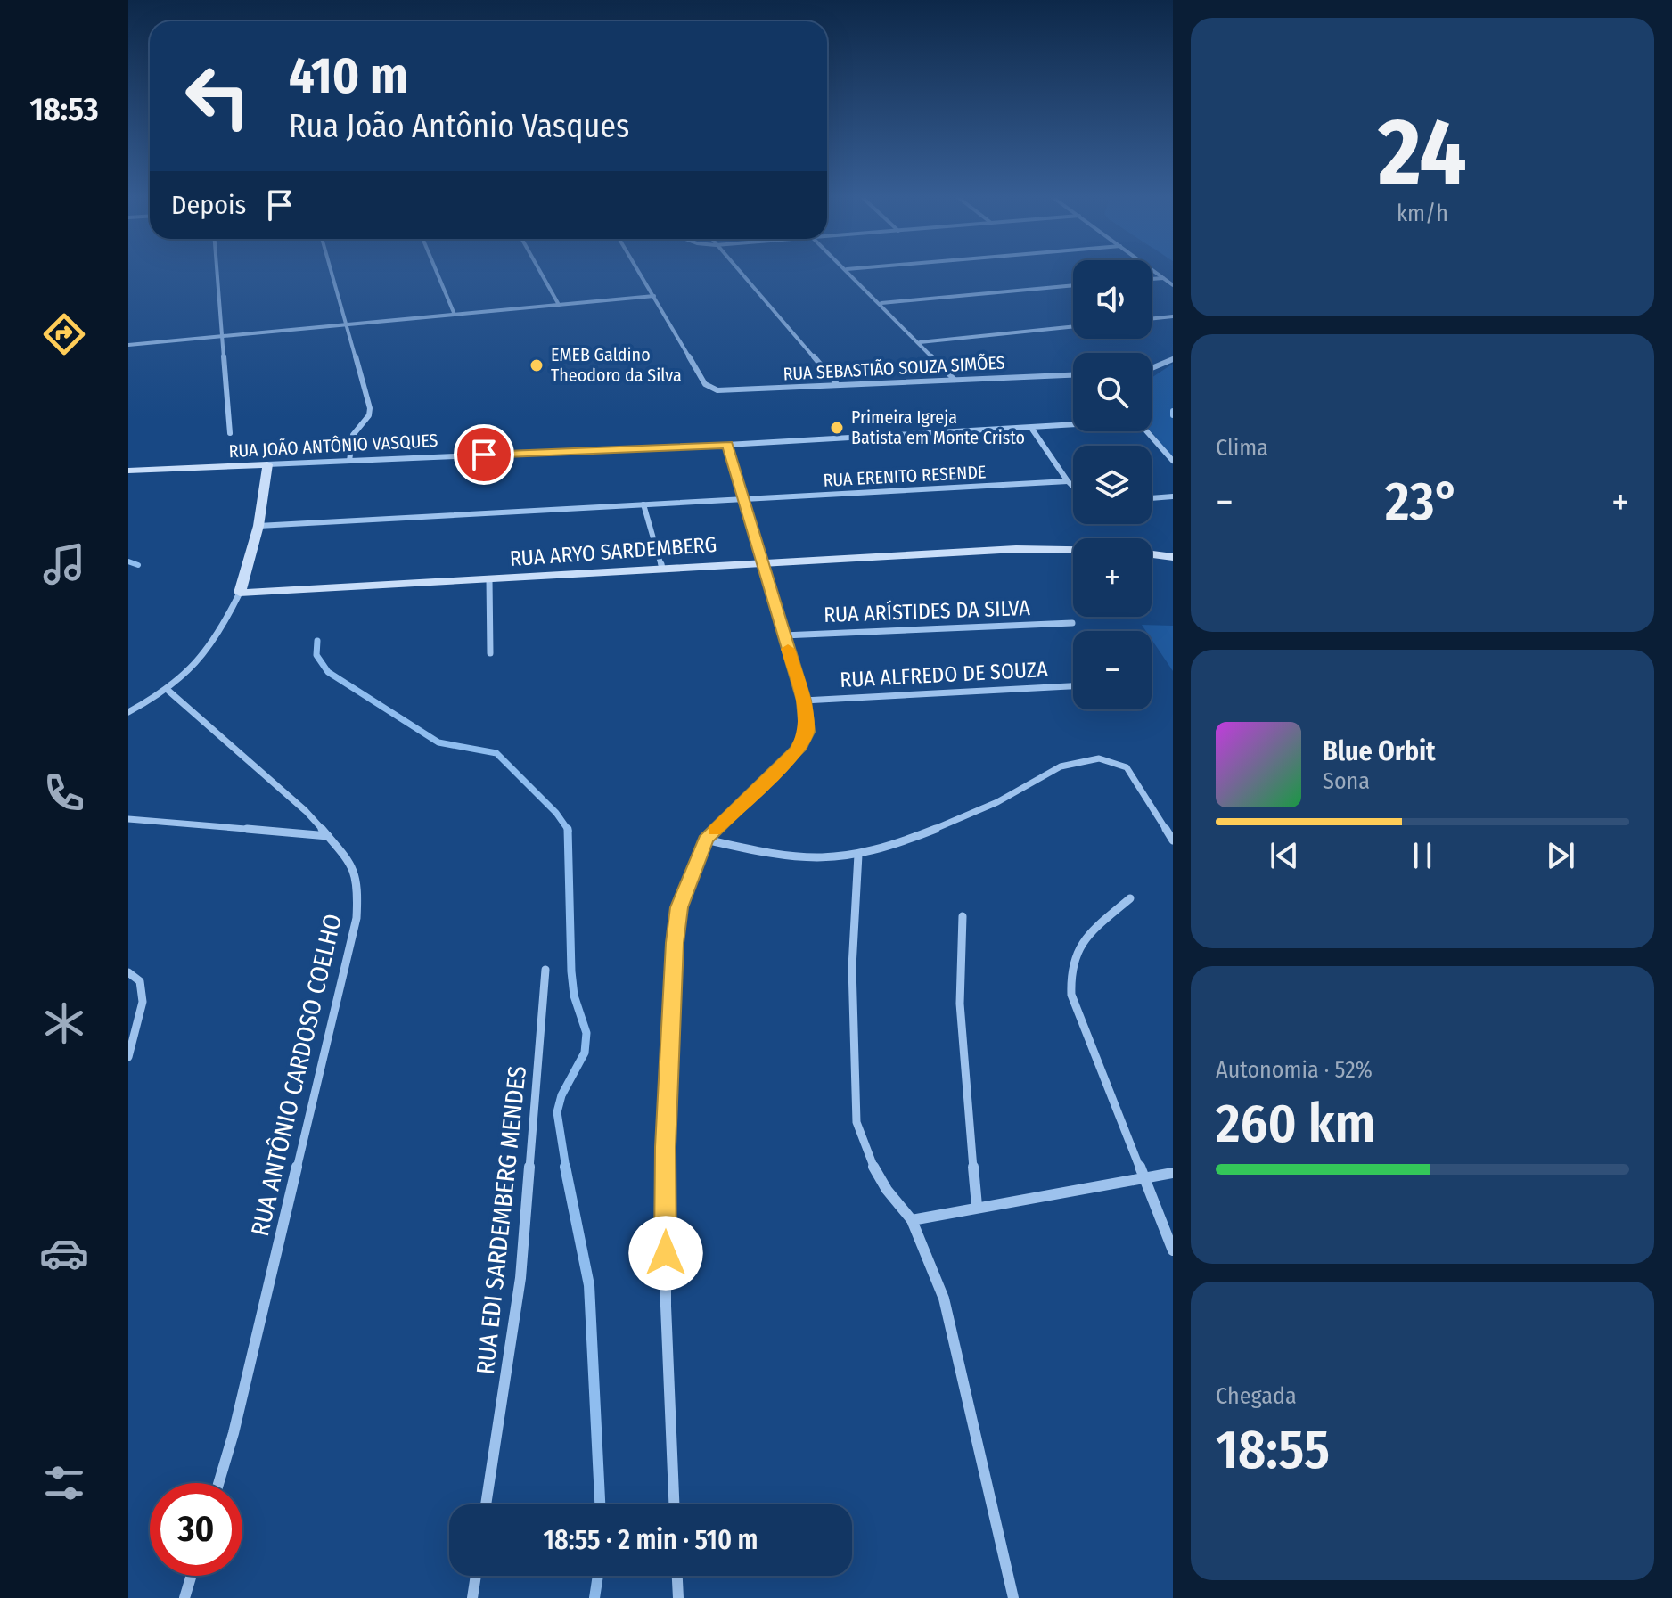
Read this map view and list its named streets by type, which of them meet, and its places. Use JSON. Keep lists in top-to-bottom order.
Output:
{
  "streets": {
    "street": [
      "RUA SEBASTIÃO SOUZA SIMÕES",
      "RUA JOÃO ANTÔNIO VASQUES",
      "RUA ERENITO RESENDE",
      "RUA ARYO SARDEMBERG",
      "RUA ARÍSTIDES DA SILVA",
      "RUA ALFREDO DE SOUZA",
      "RUA ANTÔNIO CARDOSO COELHO",
      "RUA EDI SARDEMBERG MENDES"
    ]
  },
  "places": ["EMEB Galdino Theodoro da Silva", "Primeira Igreja Batista em Monte Cristo"],
  "page": {
    "tabs": "18:53",
    "tile": [
      ["24", "km/h"],
      "Clima",
      ["Autonomia · 52%", "260 km"],
      ["Chegada", "18:55"]
    ],
    "turn": ["410 m", "Rua João Antônio Vasques"],
    "then": "Depois",
    "map_buttons": ["+", "−"],
    "heat": ["−", "23°", "+"],
    "song": ["Blue Orbit", "Sona"],
    "limit": "30",
    "trip": "18:55 · 2 min · 510 m"
  }
}
